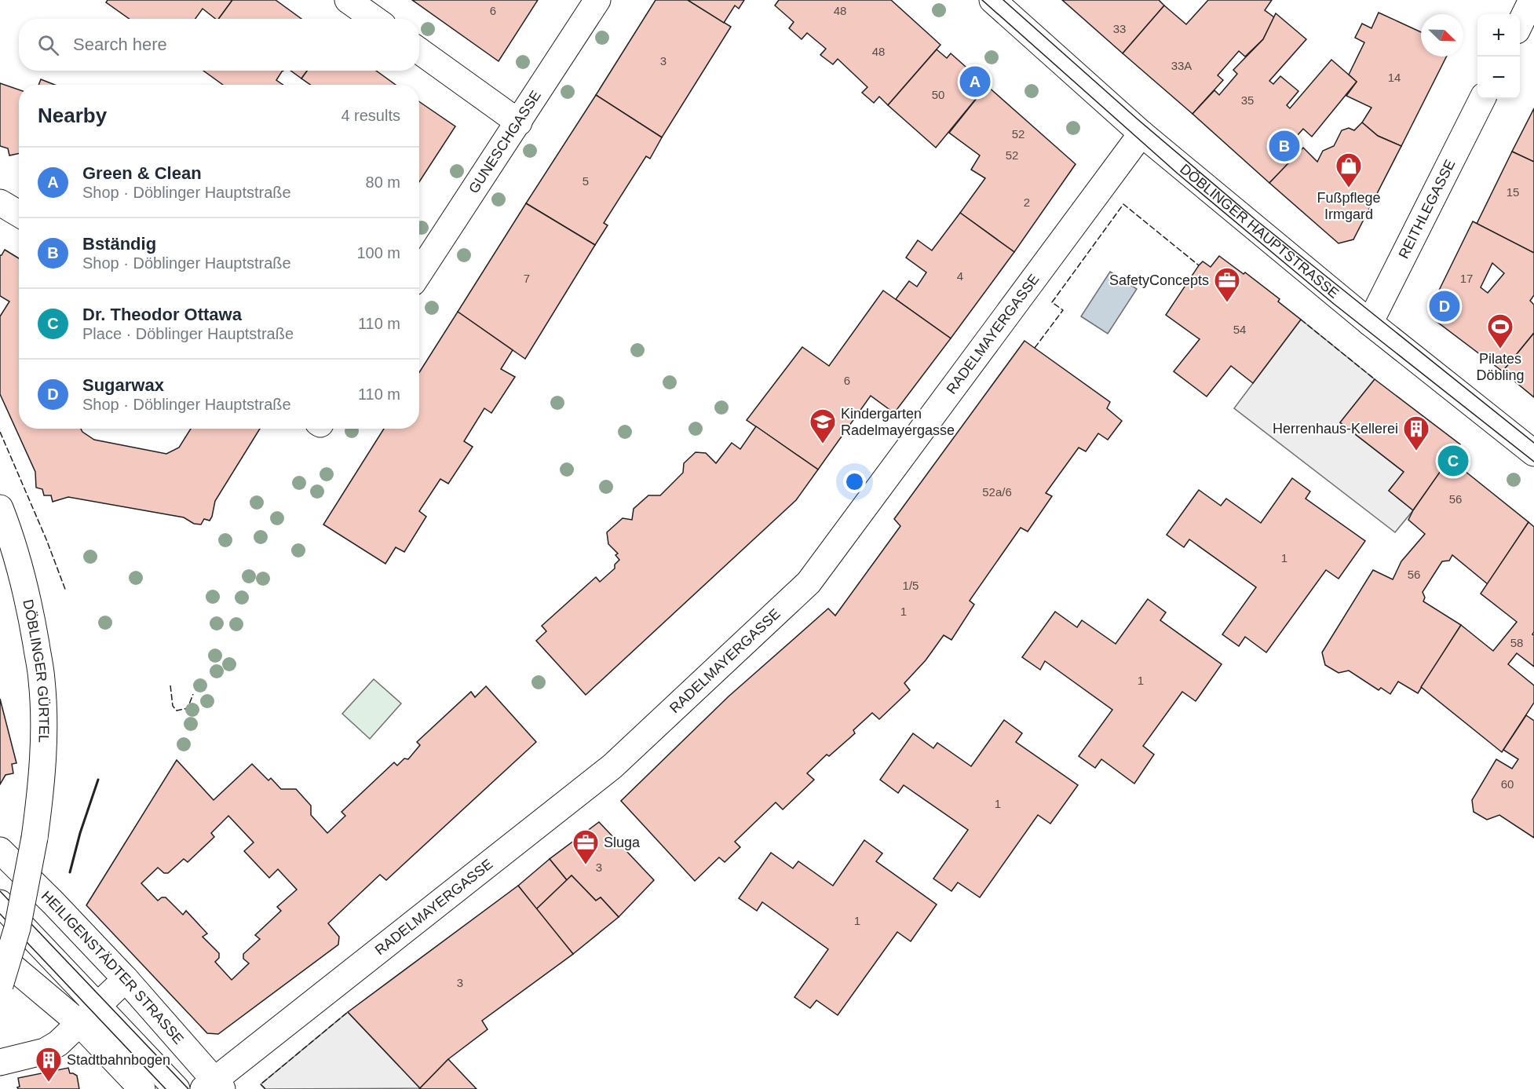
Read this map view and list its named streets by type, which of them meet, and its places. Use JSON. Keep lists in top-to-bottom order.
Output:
{
  "streets": {
    "street": [
      "GUNESCHGASSE",
      "REITHLEGASSE",
      "DÖBLINGER HAUPTSTRASSE",
      "RADELMAYERGASSE",
      "DÖBLINGER GÜRTEL",
      "HEILIGENSTÄDTER STRASSE"
    ]
  },
  "crossings": [
    ["REITHLEGASSE", "DÖBLINGER HAUPTSTRASSE"],
    ["DÖBLINGER HAUPTSTRASSE", "RADELMAYERGASSE"],
    ["RADELMAYERGASSE", "HEILIGENSTÄDTER STRASSE"]
  ],
  "places": {
    "shop": ["Fußpflege Irmgard"],
    "office": ["SafetyConcepts", "Sluga"],
    "sports": ["Pilates Döbling"],
    "school or university": ["Kindergarten Radelmayergasse"],
    "building": ["Herrenhaus-Kellerei", "Stadtbahnbogen"]
  },
  "house_numbers": [
    "6",
    "48",
    "33",
    "48",
    "3",
    "33A",
    "14",
    "50",
    "35",
    "52",
    "52",
    "5",
    "15",
    "2",
    "4",
    "7",
    "17",
    "54",
    "6",
    "52a/6",
    "56",
    "1",
    "56",
    "1/5",
    "1",
    "58",
    "1",
    "60",
    "1",
    "3",
    "1",
    "3"
  ],
  "north": "bottom right",
  "page": {
    "map_buttons": ["+", "−"],
    "search": "Search here",
    "pins": [
      "A",
      "B",
      "D",
      "C"
    ],
    "heading": ["Nearby", "4 results"],
    "list": [
      {
        "mark": "A",
        "name": "Green & Clean",
        "note": "Shop · Döblinger Hauptstraße",
        "value": "80 m"
      },
      {
        "mark": "B",
        "name": "Bständig",
        "note": "Shop · Döblinger Hauptstraße",
        "value": "100 m"
      },
      {
        "mark": "C",
        "name": "Dr. Theodor Ottawa",
        "note": "Place · Döblinger Hauptstraße",
        "value": "110 m"
      },
      {
        "mark": "D",
        "name": "Sugarwax",
        "note": "Shop · Döblinger Hauptstraße",
        "value": "110 m"
      }
    ]
  }
}
